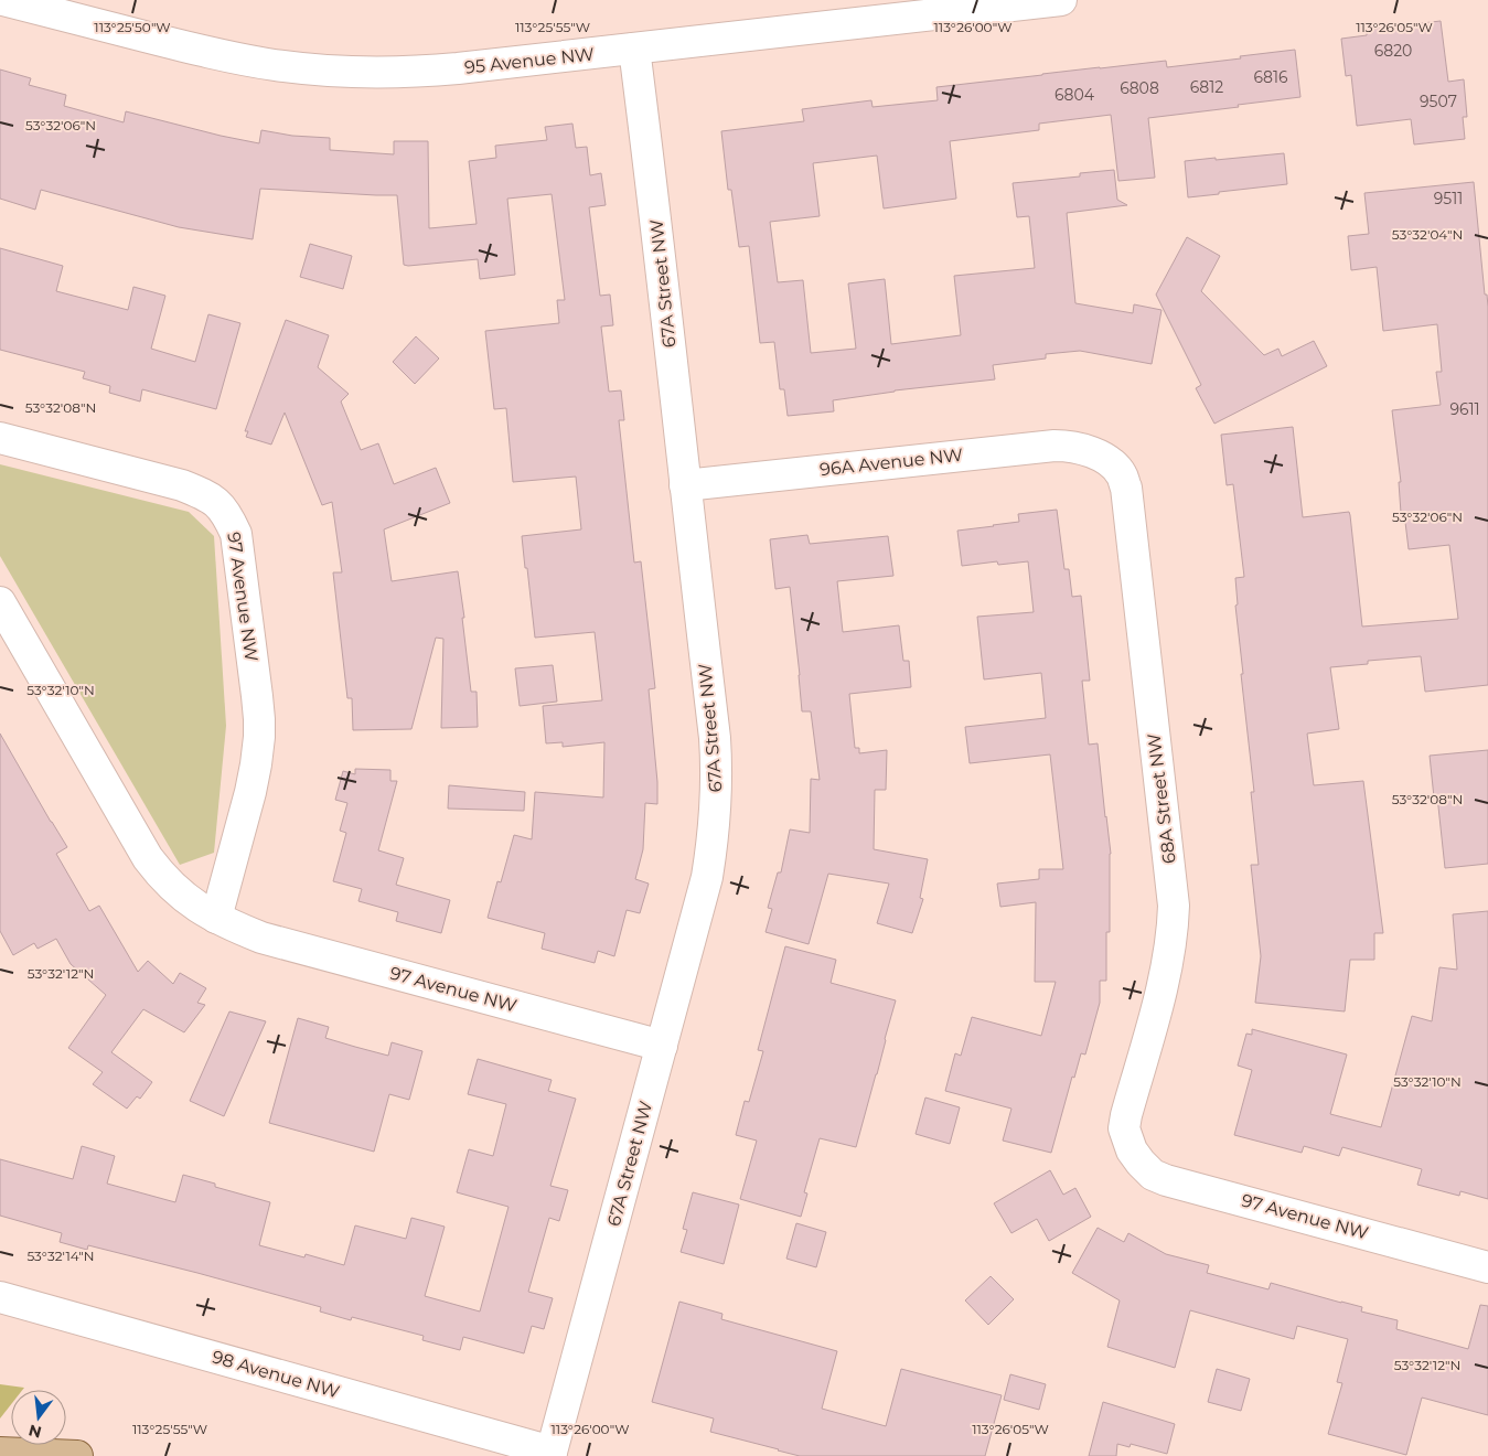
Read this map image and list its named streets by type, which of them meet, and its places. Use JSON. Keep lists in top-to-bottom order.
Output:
{
  "streets": {
    "street": [
      "95 Avenue NW",
      "67A Street NW",
      "96A Avenue NW",
      "97 Avenue NW",
      "68A Street NW",
      "98 Avenue NW"
    ]
  },
  "crossings": [
    ["95 Avenue NW", "67A Street NW"],
    ["67A Street NW", "96A Avenue NW"],
    ["67A Street NW", "97 Avenue NW"],
    ["67A Street NW", "98 Avenue NW"],
    ["96A Avenue NW", "68A Street NW"],
    ["97 Avenue NW", "68A Street NW"]
  ],
  "house_numbers": [
    "6820",
    "6816",
    "6812",
    "6808",
    "6804",
    "9507",
    "9511",
    "9611"
  ],
  "north": "bottom",
  "coordinates": [
    "113°25'50\"W",
    "113°25'55\"W",
    "113°26'00\"W",
    "113°26'05\"W",
    "53°32'06\"N",
    "53°32'04\"N",
    "53°32'08\"N",
    "53°32'10\"N",
    "53°32'12\"N",
    "53°32'14\"N"
  ]
}
